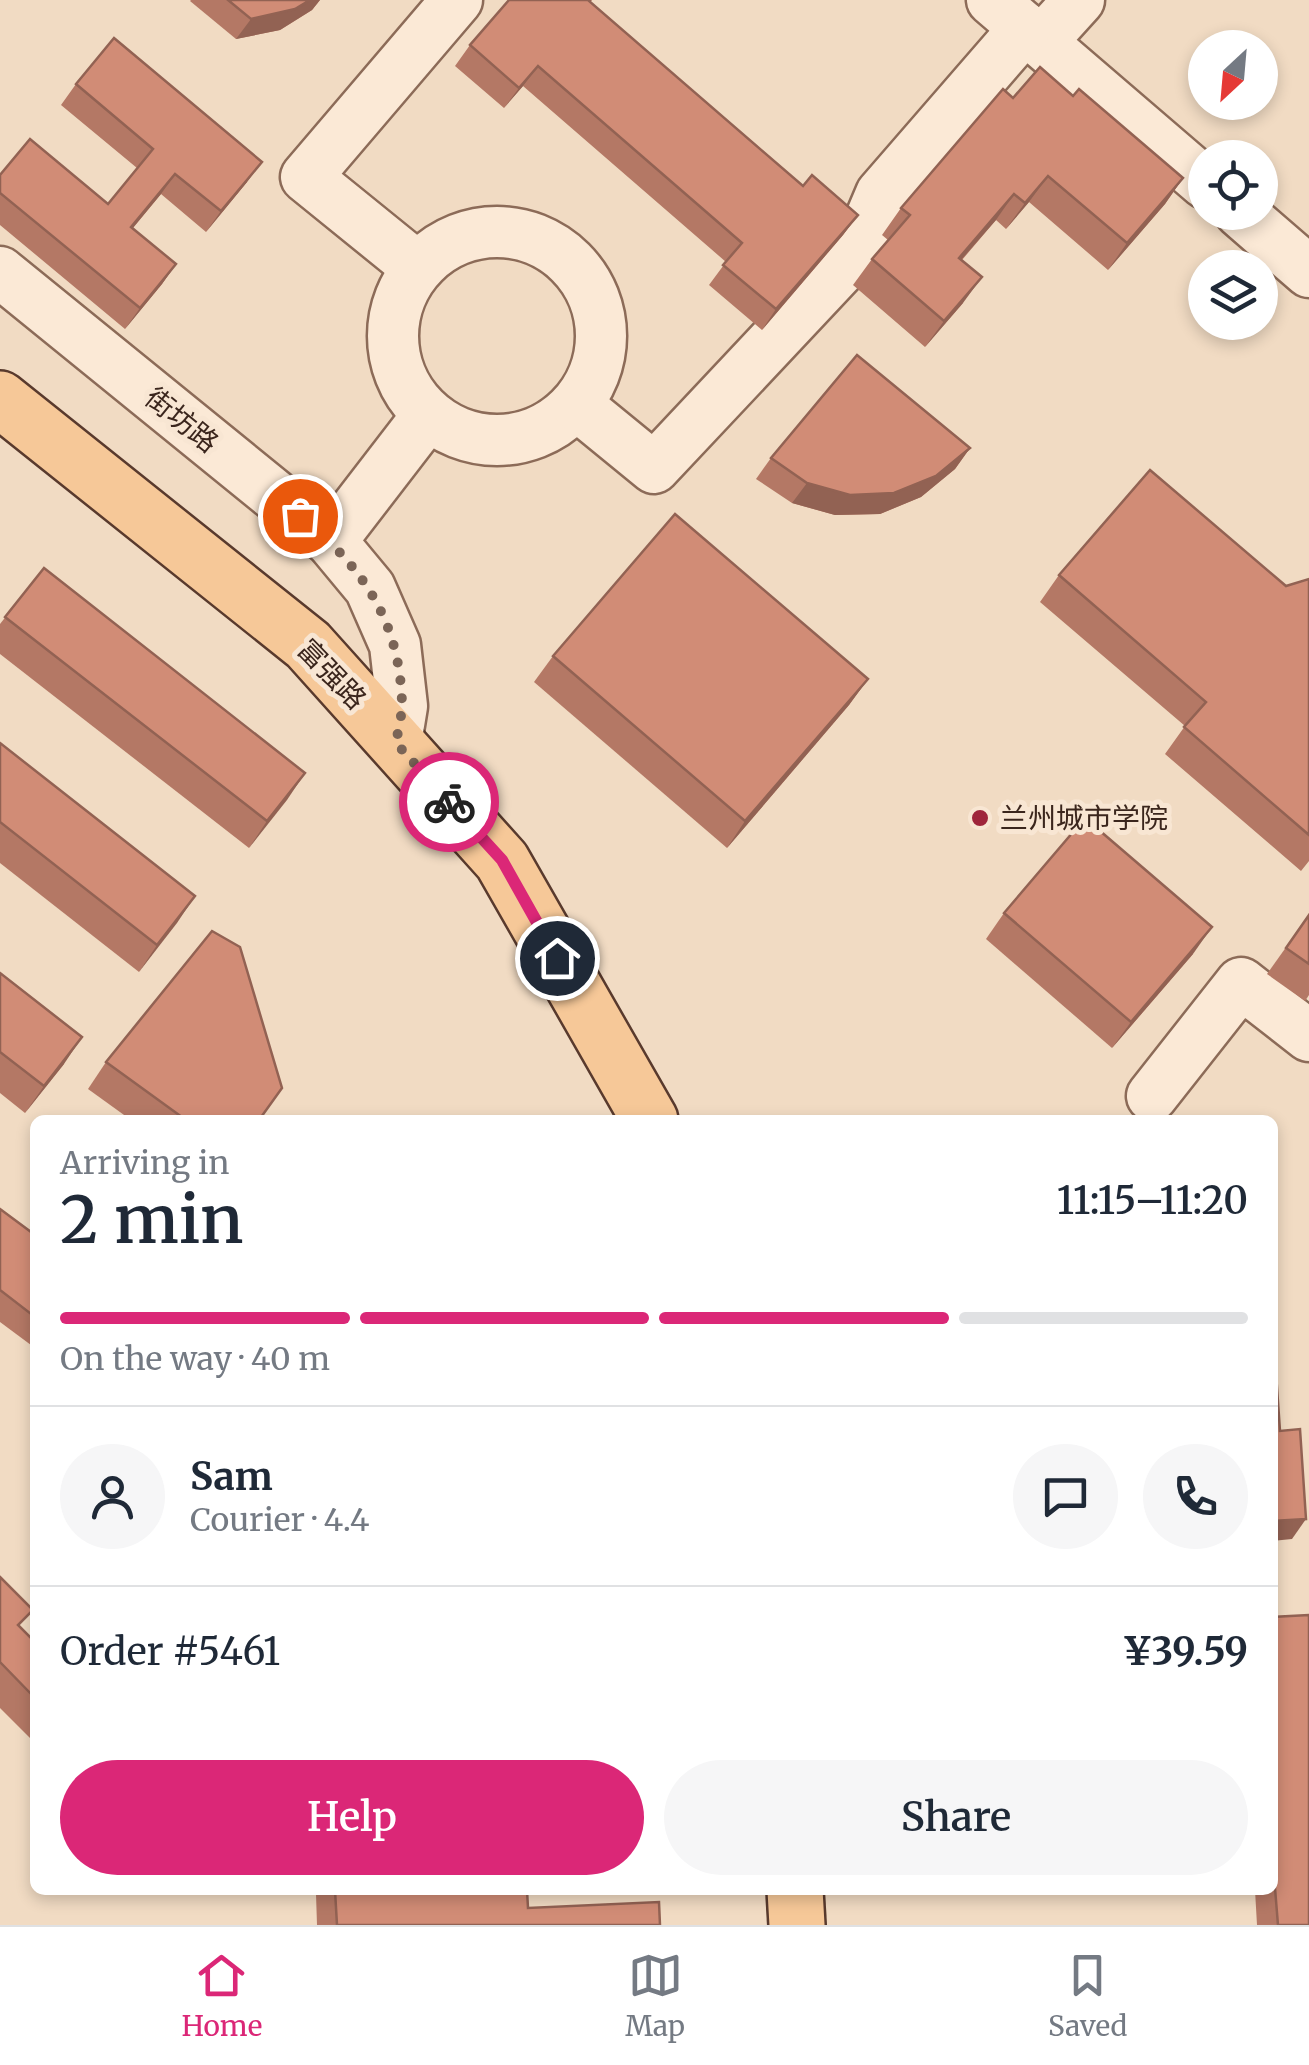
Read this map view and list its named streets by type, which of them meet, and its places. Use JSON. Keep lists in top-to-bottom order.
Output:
{
  "streets": {
    "main road": ["富强路"],
    "street": ["街坊路"]
  },
  "crossings": [
    ["街坊路", "富强路"]
  ],
  "places": ["兰州城市学院"],
  "north": "bottom left",
  "page": {
    "heading": ["2 min", "Arriving in", "11:15–11:20"],
    "panel": [
      "Sam",
      "Courier · 4.4",
      "Order #5461",
      "¥39.59"
    ],
    "bar": "On the way · 40 m",
    "buttons": ["Help", "Share"],
    "tabs": ["Home", "Map", "Saved"]
  }
}
